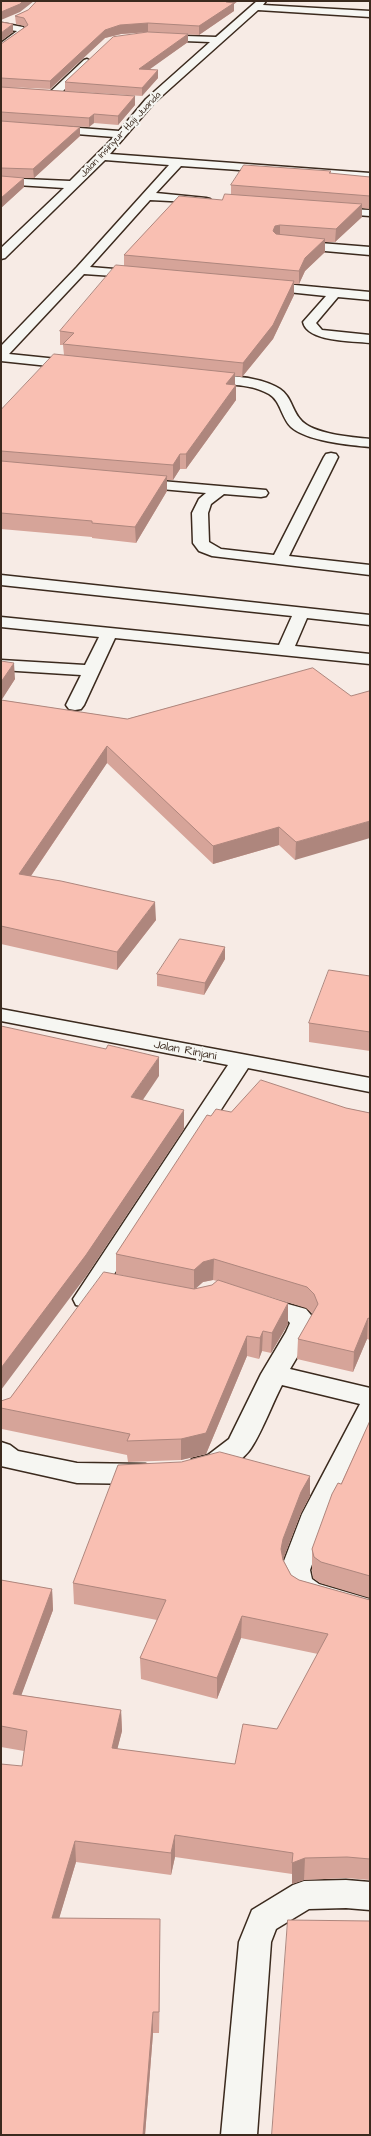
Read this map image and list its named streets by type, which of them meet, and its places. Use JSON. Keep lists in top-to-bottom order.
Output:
{
  "streets": {
    "street": ["Jalan Insinyur Haji Juanda", "Jalan Rinjani"]
  }
}
